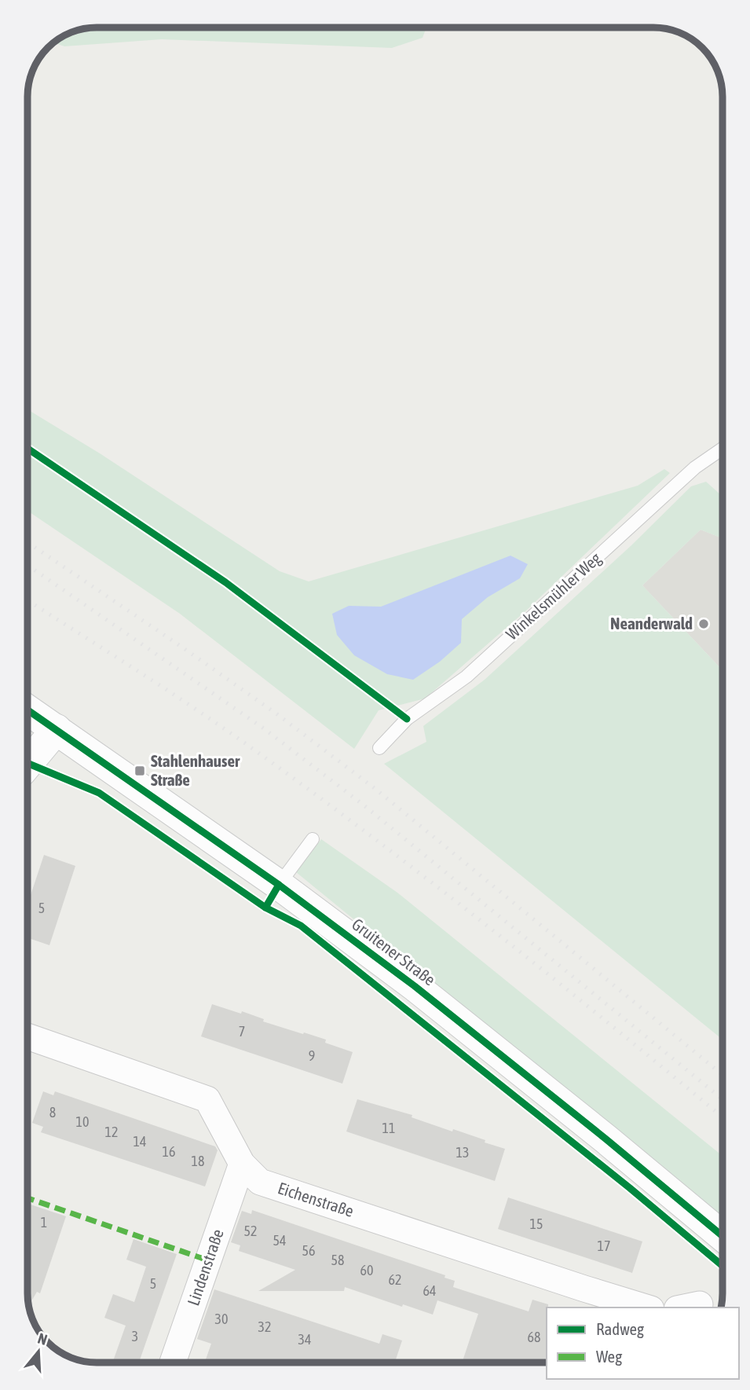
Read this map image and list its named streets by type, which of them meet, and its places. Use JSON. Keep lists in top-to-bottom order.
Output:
{
  "streets": {
    "main road": ["Gruitener Straße"],
    "street": ["Eichenstraße", "Lindenstraße"],
    "lane": ["Winkelsmühler Weg"]
  },
  "crossings": [
    ["Eichenstraße", "Lindenstraße"]
  ],
  "places": {
    "other": ["Neanderwald"],
    "transit": ["Stahlenhauser Straße"]
  },
  "house_numbers": [
    "5",
    "7",
    "9",
    "8",
    "10",
    "11",
    "12",
    "14",
    "16",
    "13",
    "18",
    "1",
    "15",
    "52",
    "54",
    "17",
    "56",
    "58",
    "60",
    "62",
    "5",
    "64",
    "30",
    "32",
    "3",
    "68",
    "34"
  ],
  "legend": ["Radweg", "Weg"],
  "north": "top"
}
